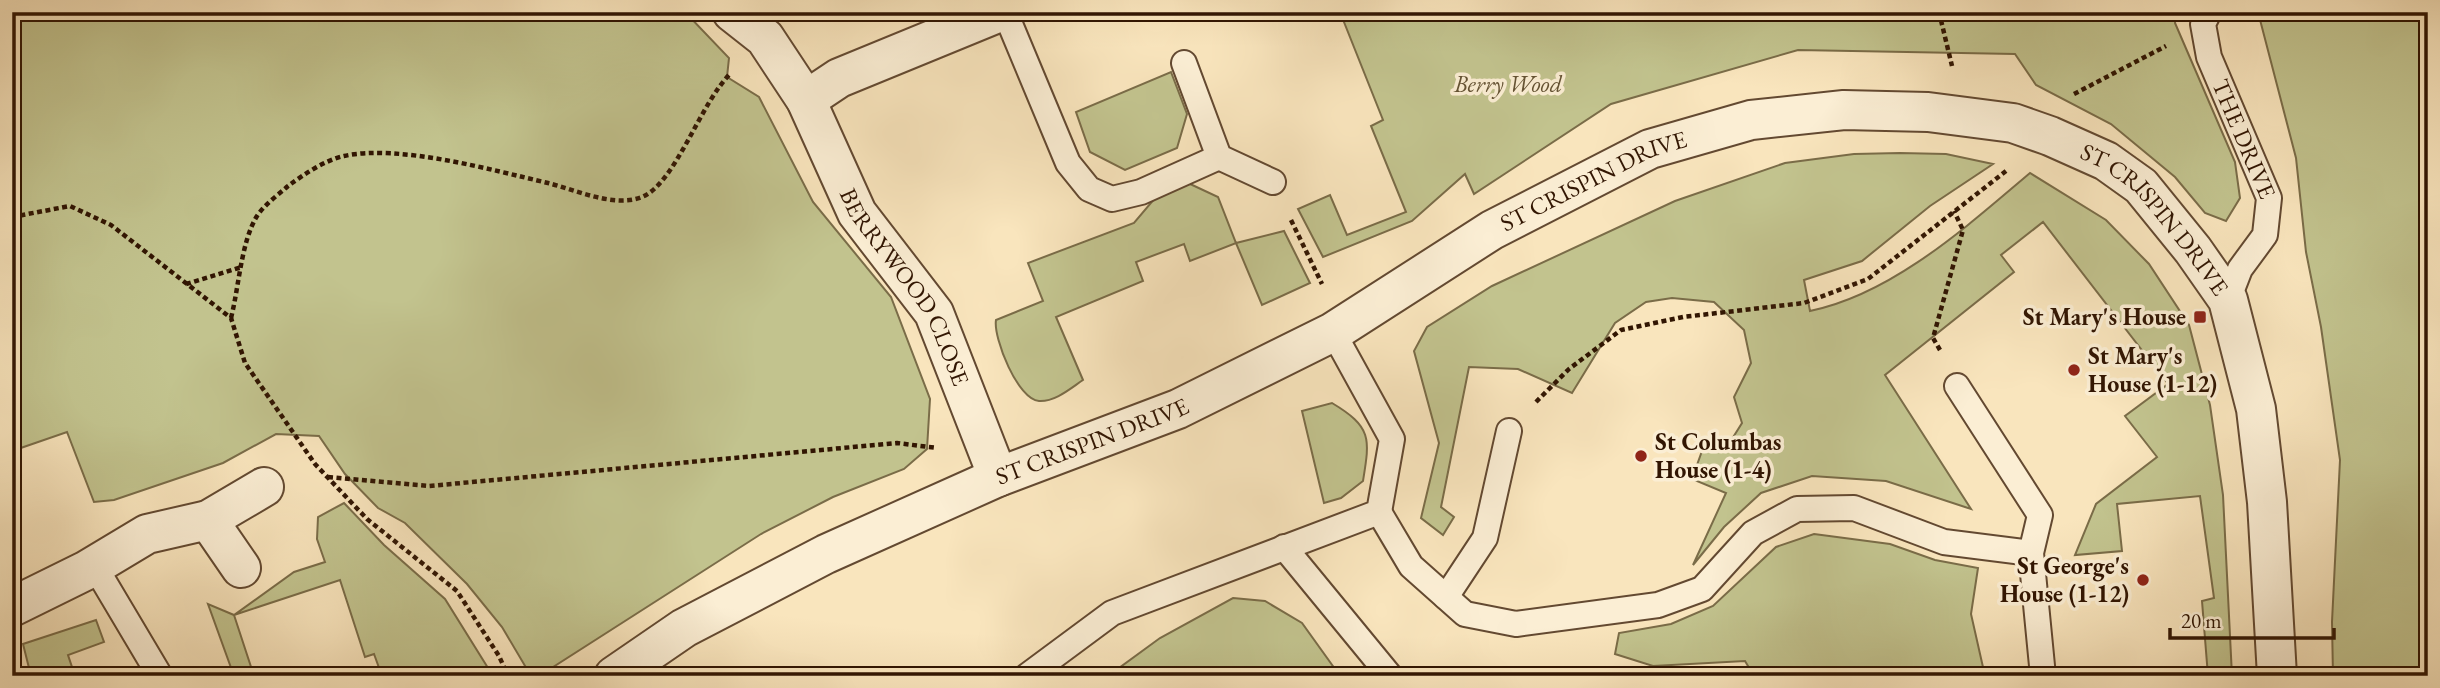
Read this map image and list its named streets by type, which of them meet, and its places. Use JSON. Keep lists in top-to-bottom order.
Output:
{
  "streets": {
    "street": ["ST CRISPIN DRIVE", "BERRYWOOD CLOSE"],
    "lane": ["THE DRIVE"]
  },
  "crossings": [
    ["THE DRIVE", "ST CRISPIN DRIVE"],
    ["ST CRISPIN DRIVE", "BERRYWOOD CLOSE"]
  ],
  "parks": ["Berry Wood"],
  "places": {
    "transit": ["St Mary's House"],
    "other": ["St Mary's House (1-12)", "St Columbas House (1-4)", "St George's House (1-12)"]
  },
  "scale_bar": "20 m"
}
